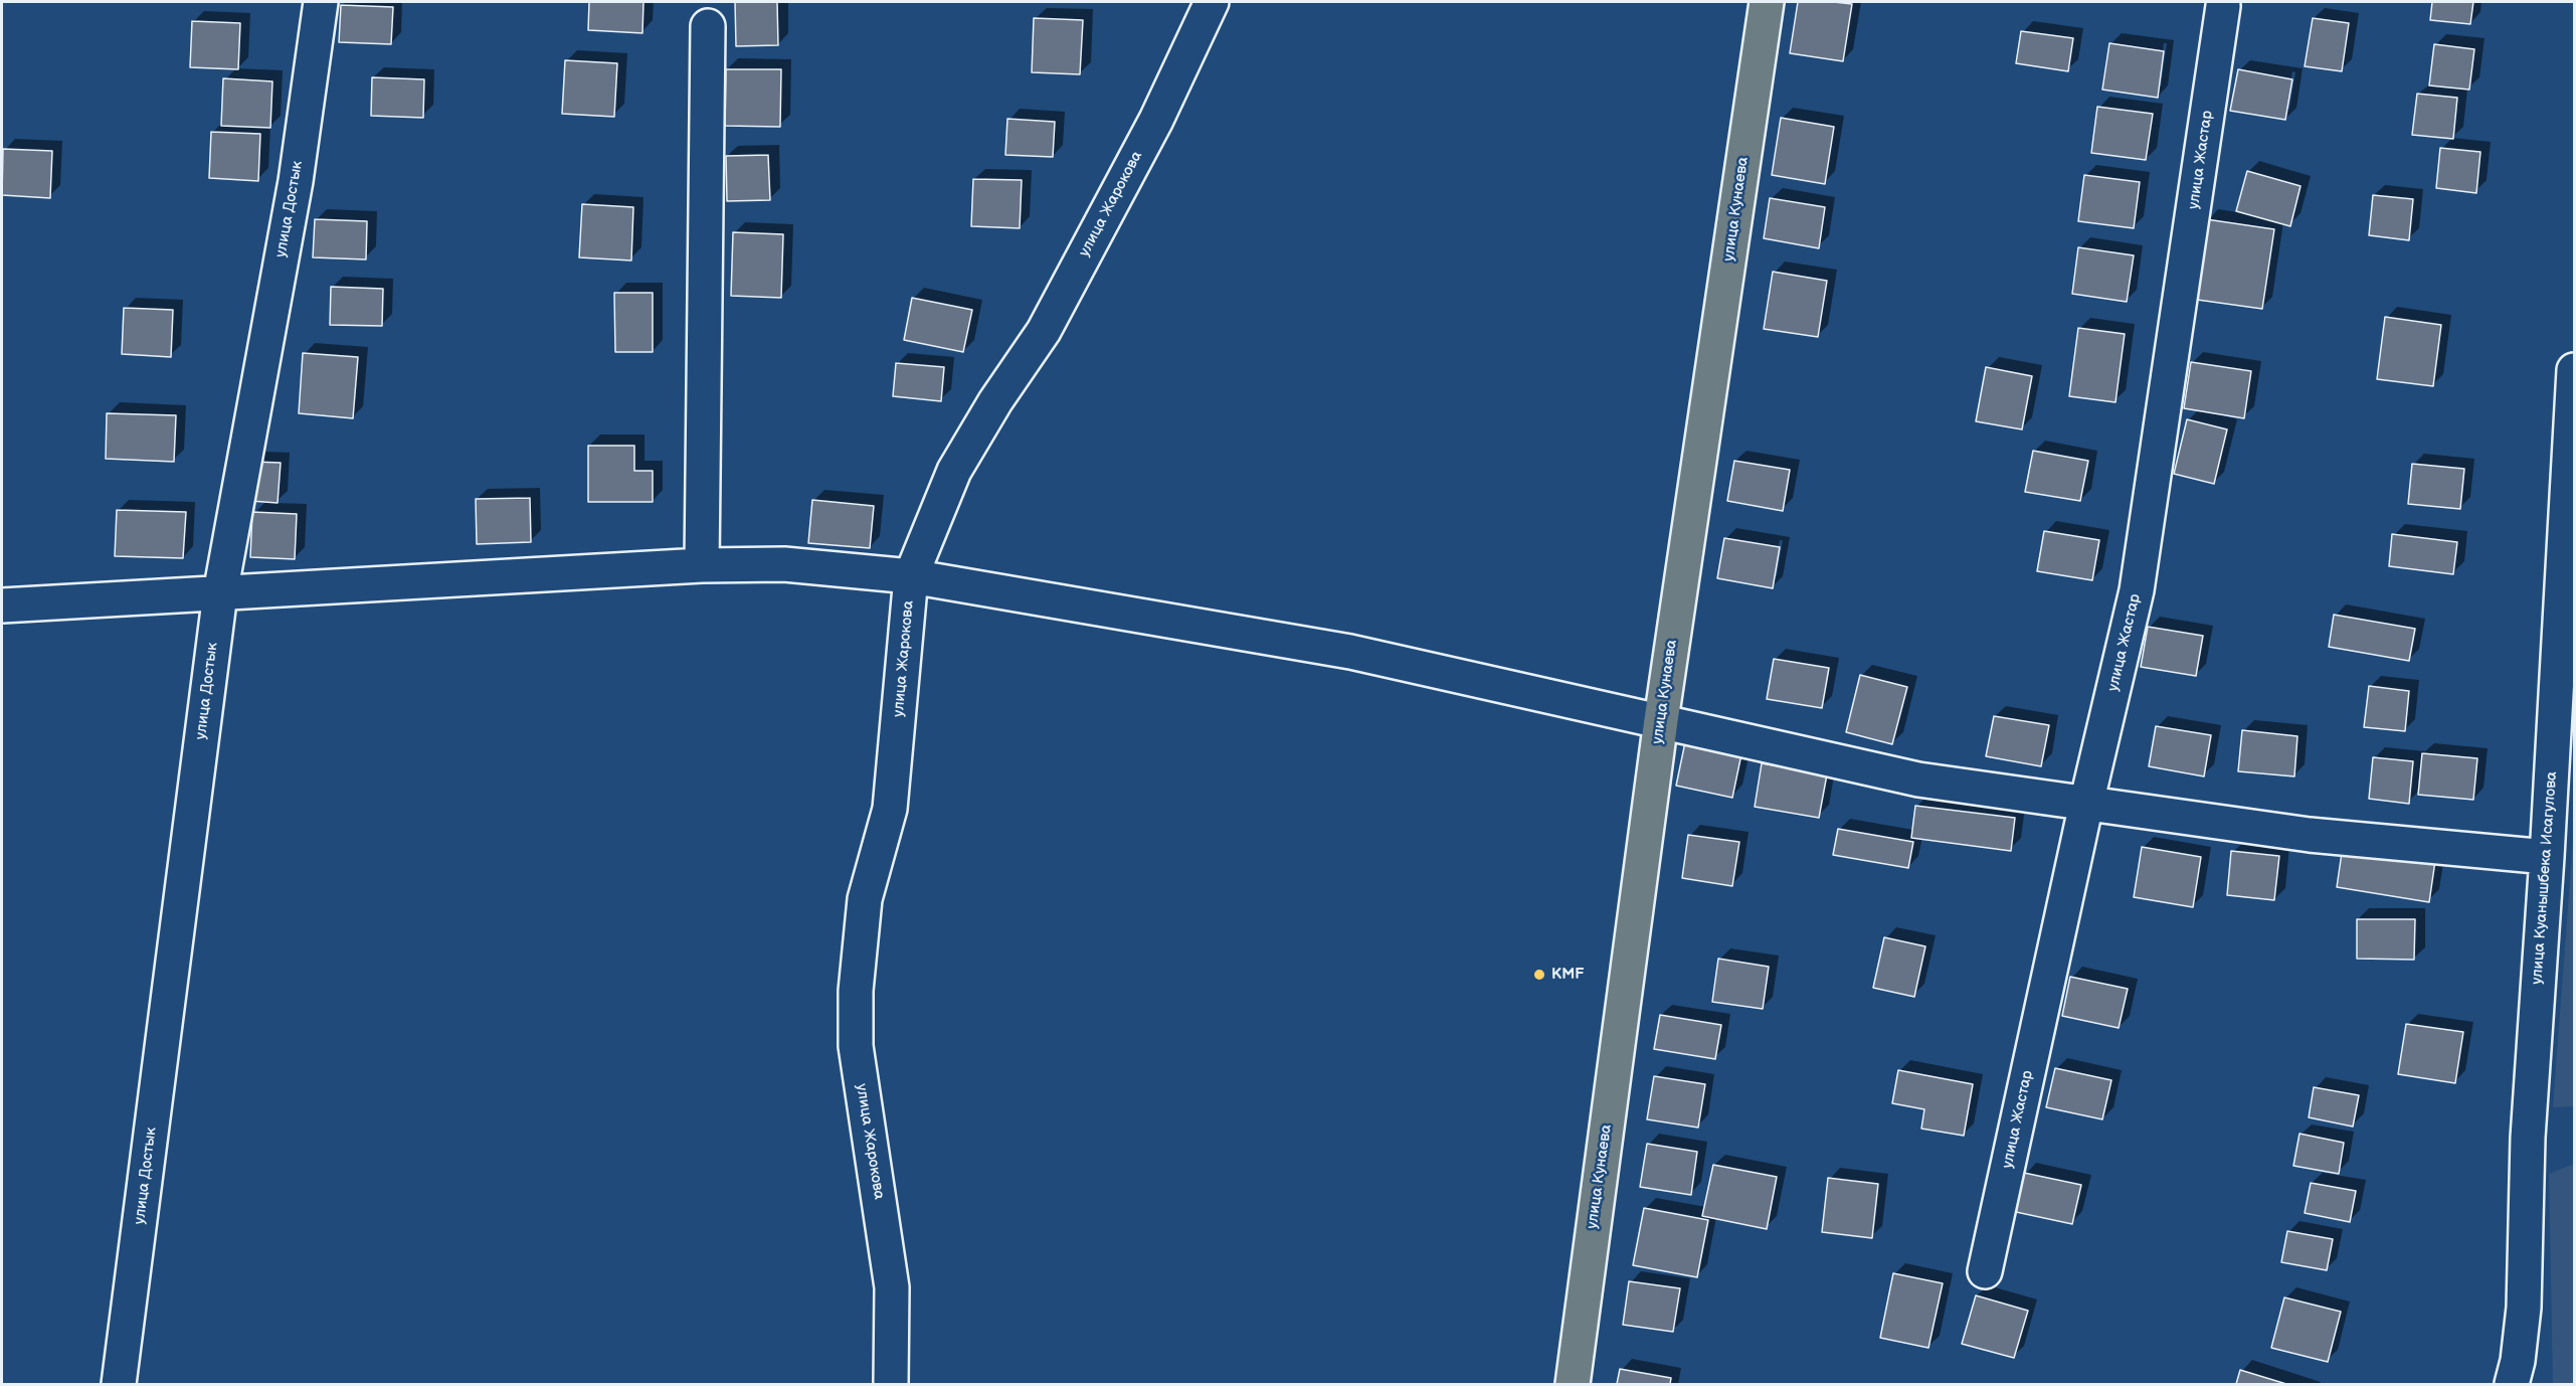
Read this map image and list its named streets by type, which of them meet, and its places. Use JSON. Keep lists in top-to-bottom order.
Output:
{
  "streets": {
    "main road": ["улица Кунаева"],
    "street": [
      "улица Жастар",
      "улица Жарокова",
      "улица Достык",
      "улица Куанышбека Исагулова"
    ]
  },
  "places": ["KMF"]
}
